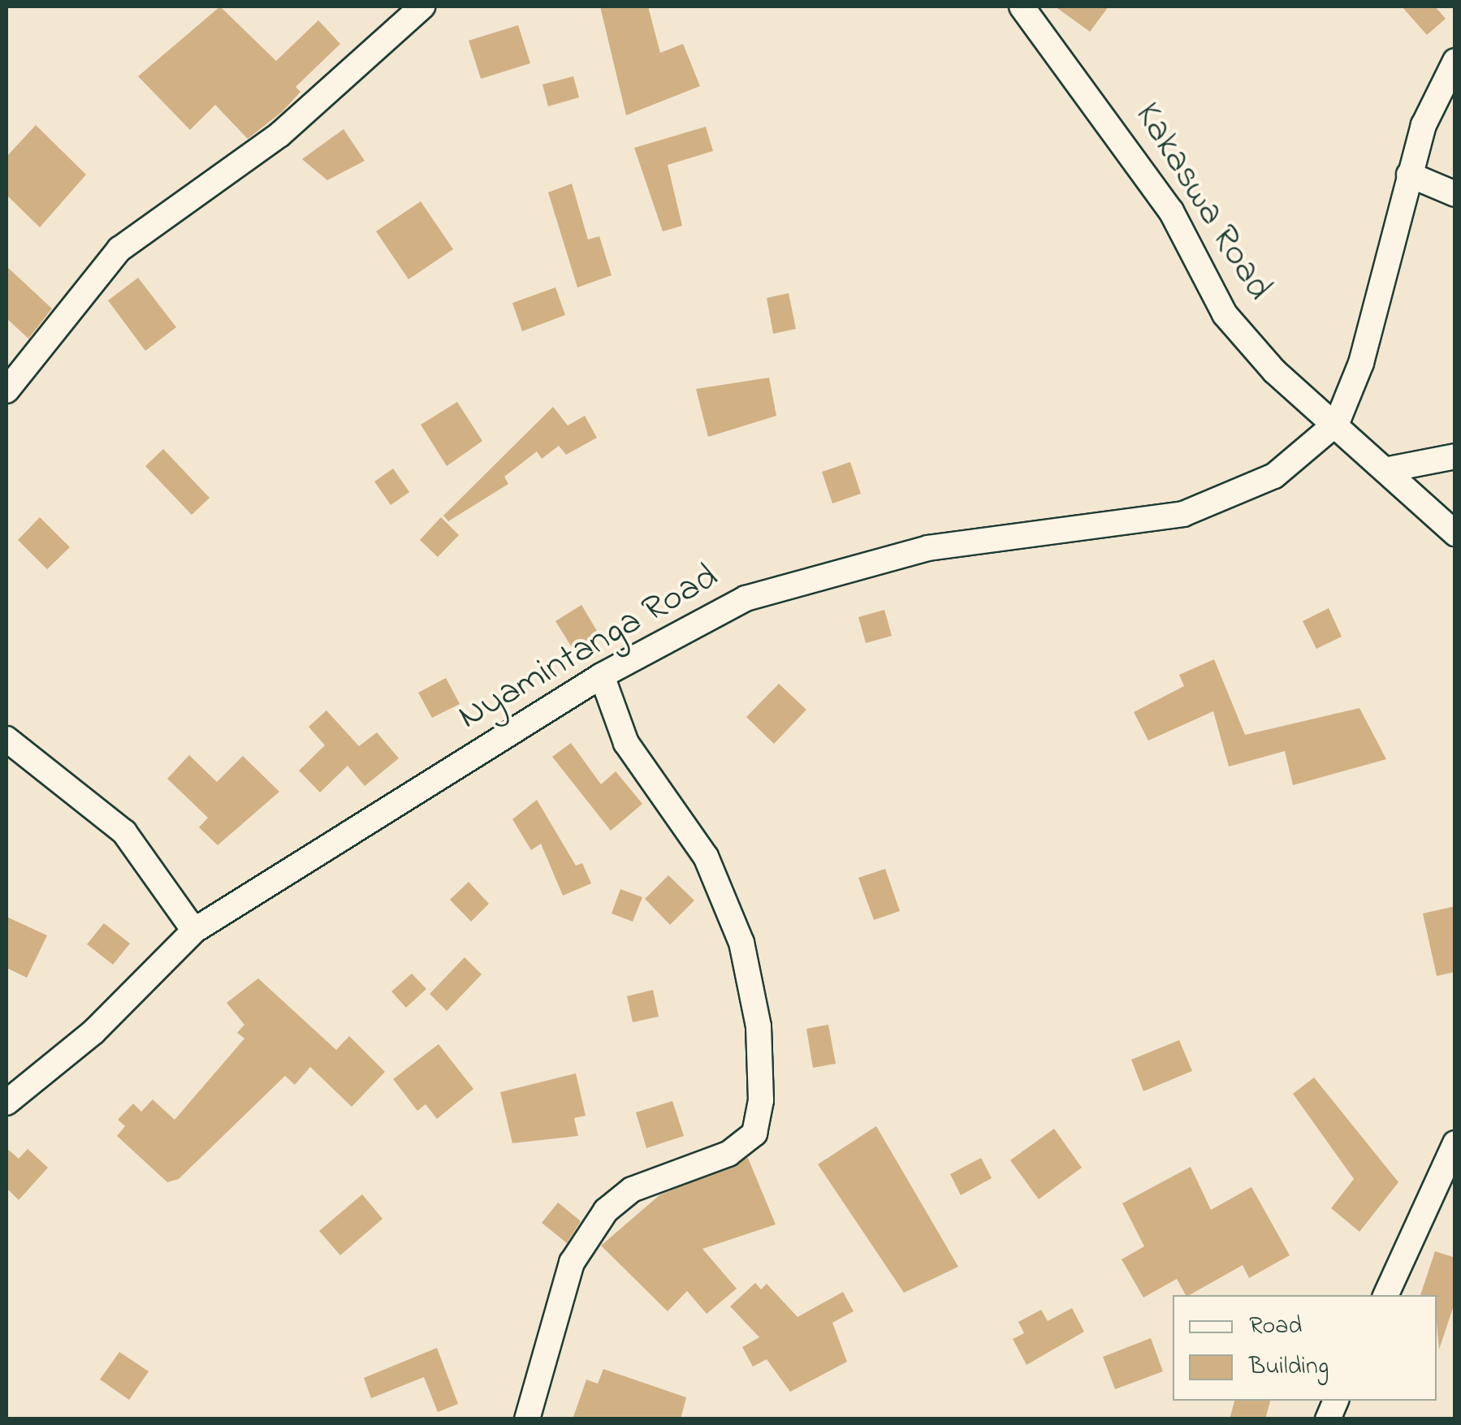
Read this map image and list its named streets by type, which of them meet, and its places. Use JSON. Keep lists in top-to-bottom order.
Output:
{
  "streets": {
    "street": ["Kakaswa Road", "Nyamintanga Road"]
  },
  "crossings": [
    ["Kakaswa Road", "Nyamintanga Road"]
  ],
  "legend": ["Road", "Building"]
}
